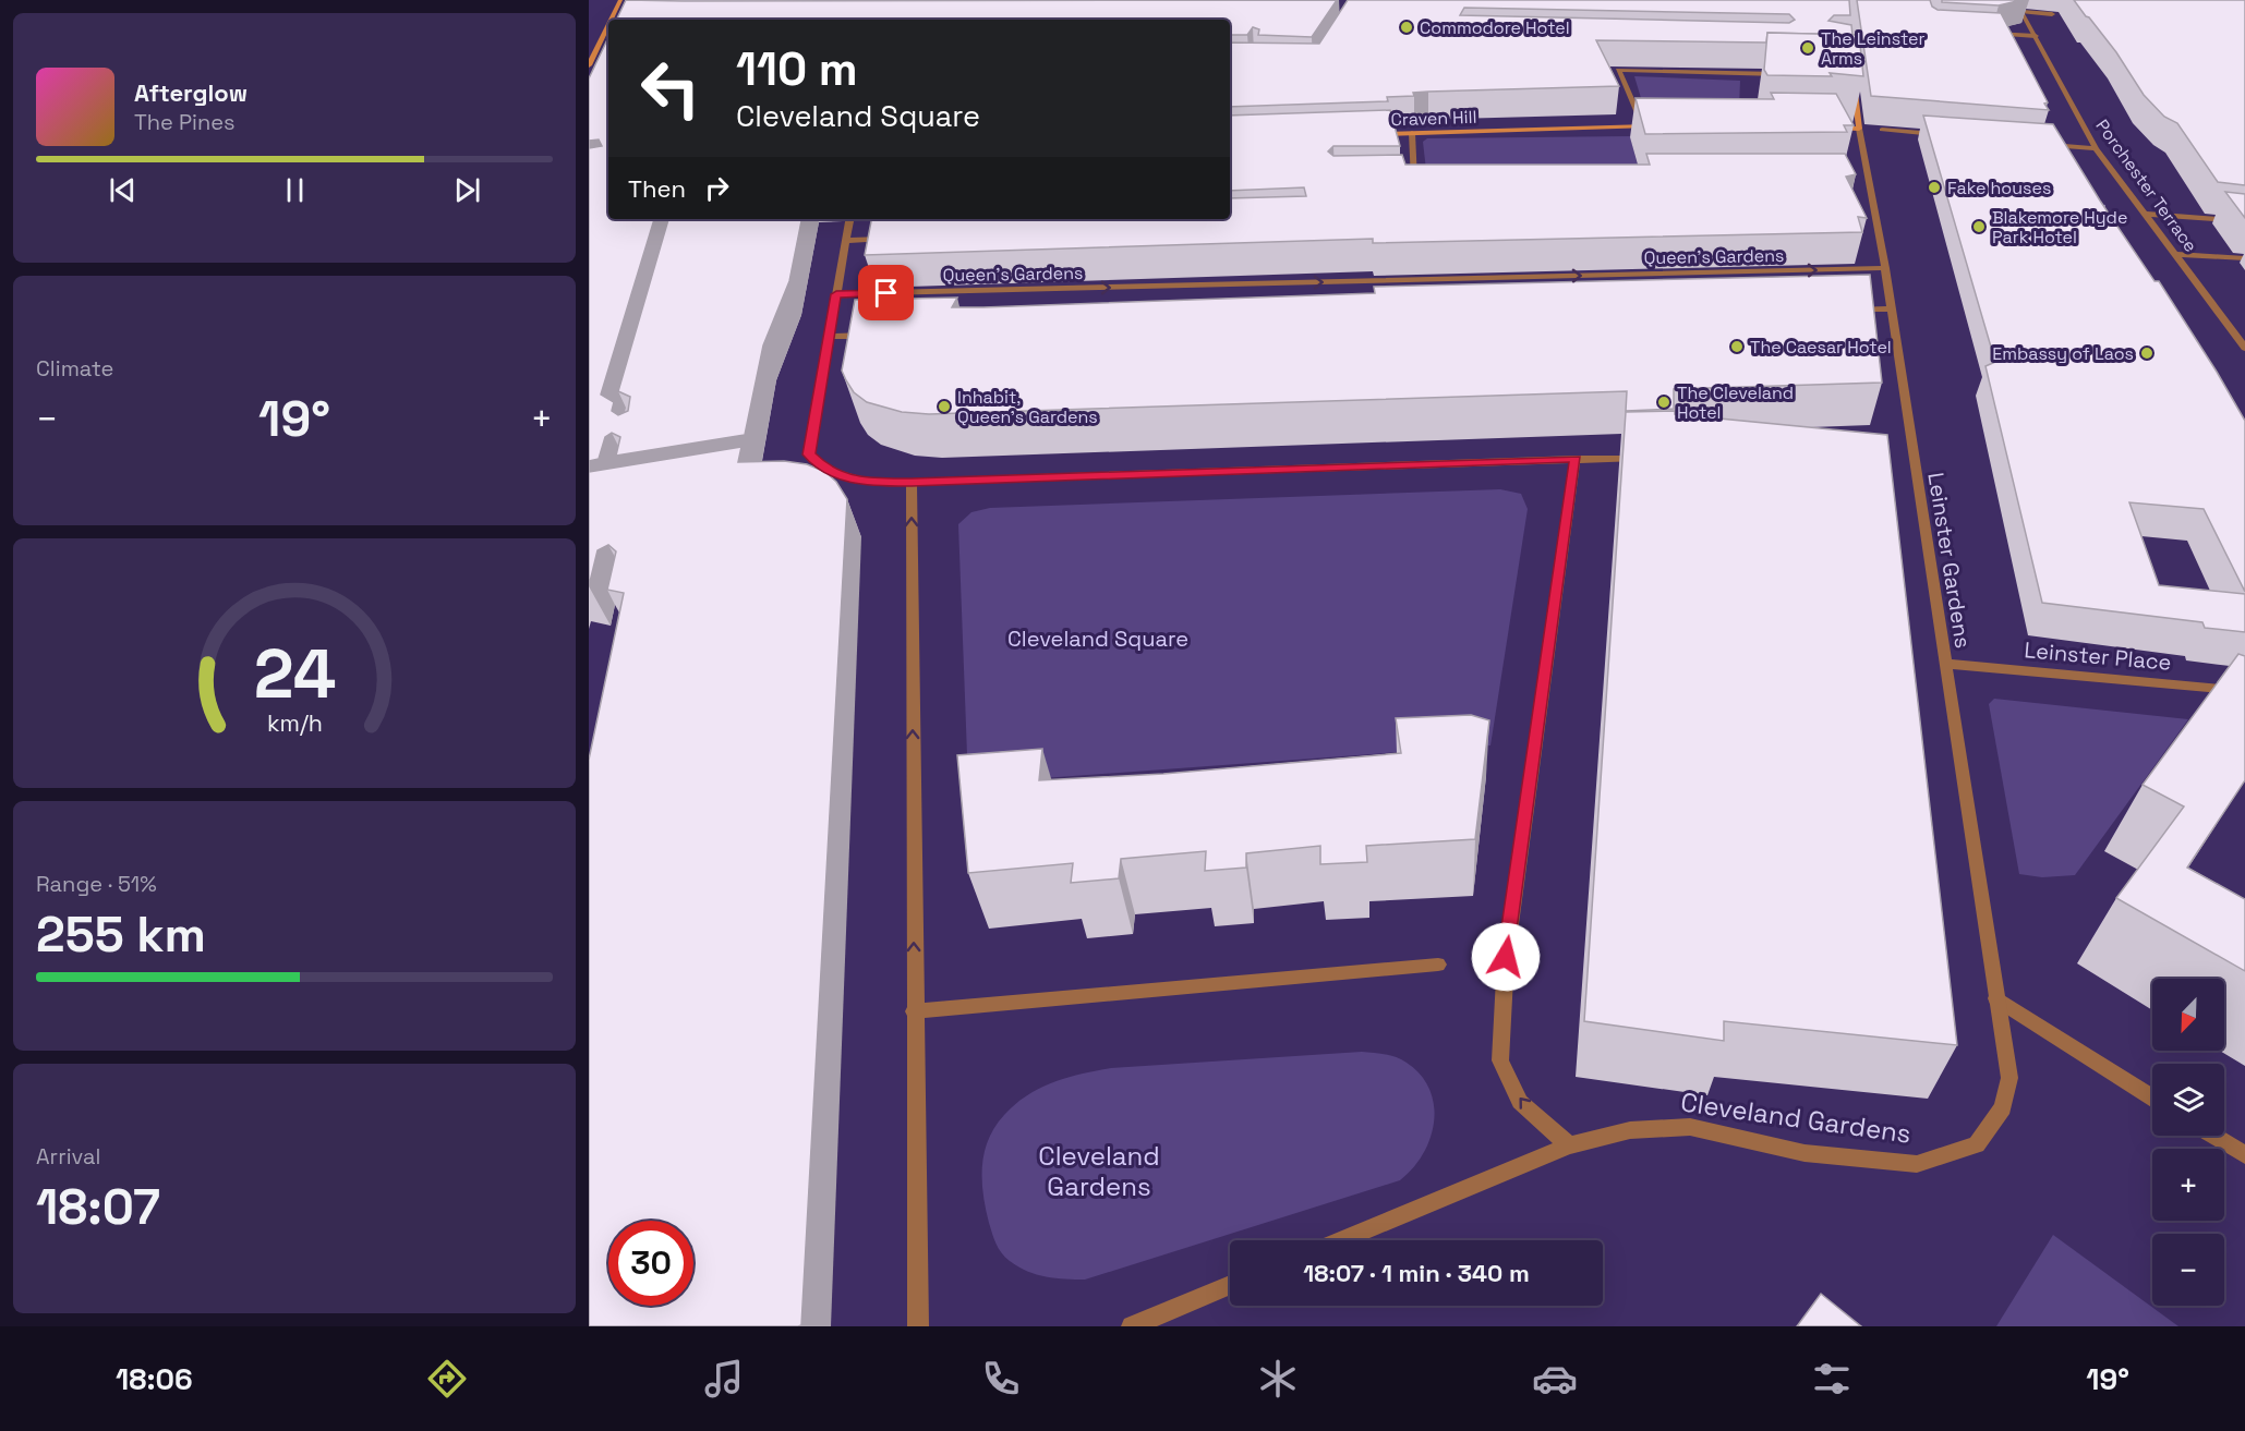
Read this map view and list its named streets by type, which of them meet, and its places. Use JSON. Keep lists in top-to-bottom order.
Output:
{
  "streets": {
    "main road": ["Craven Hill"],
    "street": [
      "Porchester Terrace",
      "Queen's Gardens",
      "Leinster Gardens",
      "Leinster Place",
      "Cleveland Gardens"
    ]
  },
  "crossings": [
    ["Queen's Gardens", "Leinster Gardens"],
    ["Leinster Gardens", "Leinster Place"],
    ["Leinster Gardens", "Cleveland Gardens"]
  ],
  "one_way": ["Queen's Gardens"],
  "parks": ["Cleveland Square", "Cleveland Gardens"],
  "places": [
    "Commodore Hotel",
    "The Leinster Arms",
    "Fake houses",
    "Blakemore Hyde Park Hotel",
    "The Caesar Hotel",
    "Embassy of Laos",
    "The Cleveland Hotel",
    "Inhabit, Queen's Gardens"
  ],
  "north": "bottom left",
  "page": {
    "turn": ["110 m", "Cleveland Square"],
    "song": ["Afterglow", "The Pines"],
    "then": "Then",
    "tile": [
      "Climate",
      ["Range · 51%", "255 km"],
      ["Arrival", "18:07"]
    ],
    "heat": ["−", "19°", "+"],
    "map_buttons": ["+", "−"],
    "limit": "30",
    "trip": "18:07 · 1 min · 340 m",
    "tabs": ["18:06", "19°"],
    "gauge": ["24", "km/h"]
  }
}
